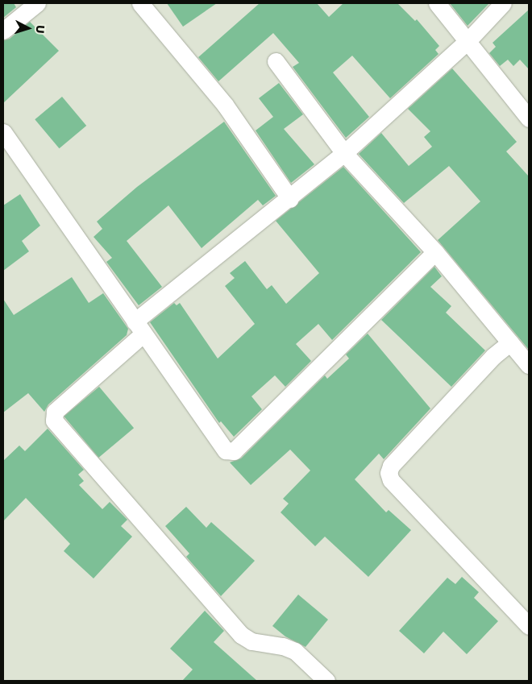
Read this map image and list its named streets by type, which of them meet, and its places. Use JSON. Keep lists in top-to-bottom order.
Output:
{
  "north": "right"
}
